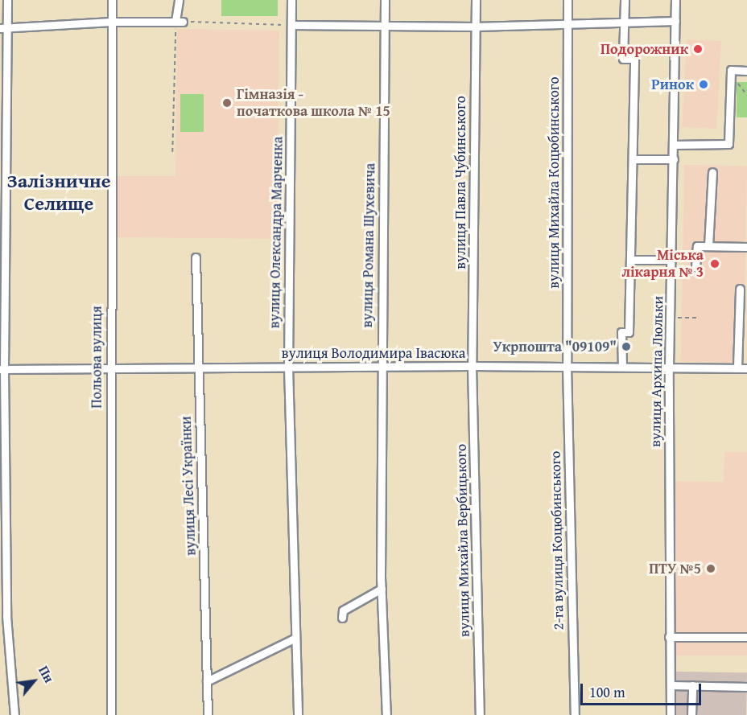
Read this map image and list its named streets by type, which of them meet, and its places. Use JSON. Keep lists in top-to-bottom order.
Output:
{
  "streets": {
    "street": [
      "вулиця Павла Чубинського",
      "вулиця Михайла Коцюбинського",
      "вулиця Олександра Марченка",
      "вулиця Романа Шухевича",
      "вулиця Володимира Івасюка",
      "Польова вулиця",
      "вулиця Архипа Люльки",
      "вулиця Лесі Українки",
      "вулиця Михайла Вербицького",
      "2-га вулиця Коцюбинського"
    ]
  },
  "crossings": [
    ["вулиця Павла Чубинського", "вулиця Володимира Івасюка"],
    ["вулиця Павла Чубинського", "вулиця Михайла Вербицького"],
    ["вулиця Михайла Коцюбинського", "вулиця Володимира Івасюка"],
    ["вулиця Михайла Коцюбинського", "2-га вулиця Коцюбинського"],
    ["вулиця Олександра Марченка", "вулиця Володимира Івасюка"],
    ["вулиця Романа Шухевича", "вулиця Володимира Івасюка"],
    ["вулиця Володимира Івасюка", "Польова вулиця"],
    ["вулиця Володимира Івасюка", "вулиця Архипа Люльки"],
    ["вулиця Володимира Івасюка", "вулиця Лесі Українки"],
    ["вулиця Володимира Івасюка", "вулиця Михайла Вербицького"],
    ["вулиця Володимира Івасюка", "2-га вулиця Коцюбинського"]
  ],
  "districts": ["Залізничне Селище"],
  "places": [
    "Подорожник",
    "Ринок",
    "Гімназія - початкова школа № 15",
    "Міська лікарня № 3",
    "Укрпошта \"09109\"",
    "ПТУ №5"
  ],
  "scale_bar": "100 m",
  "north": "top right"
}
